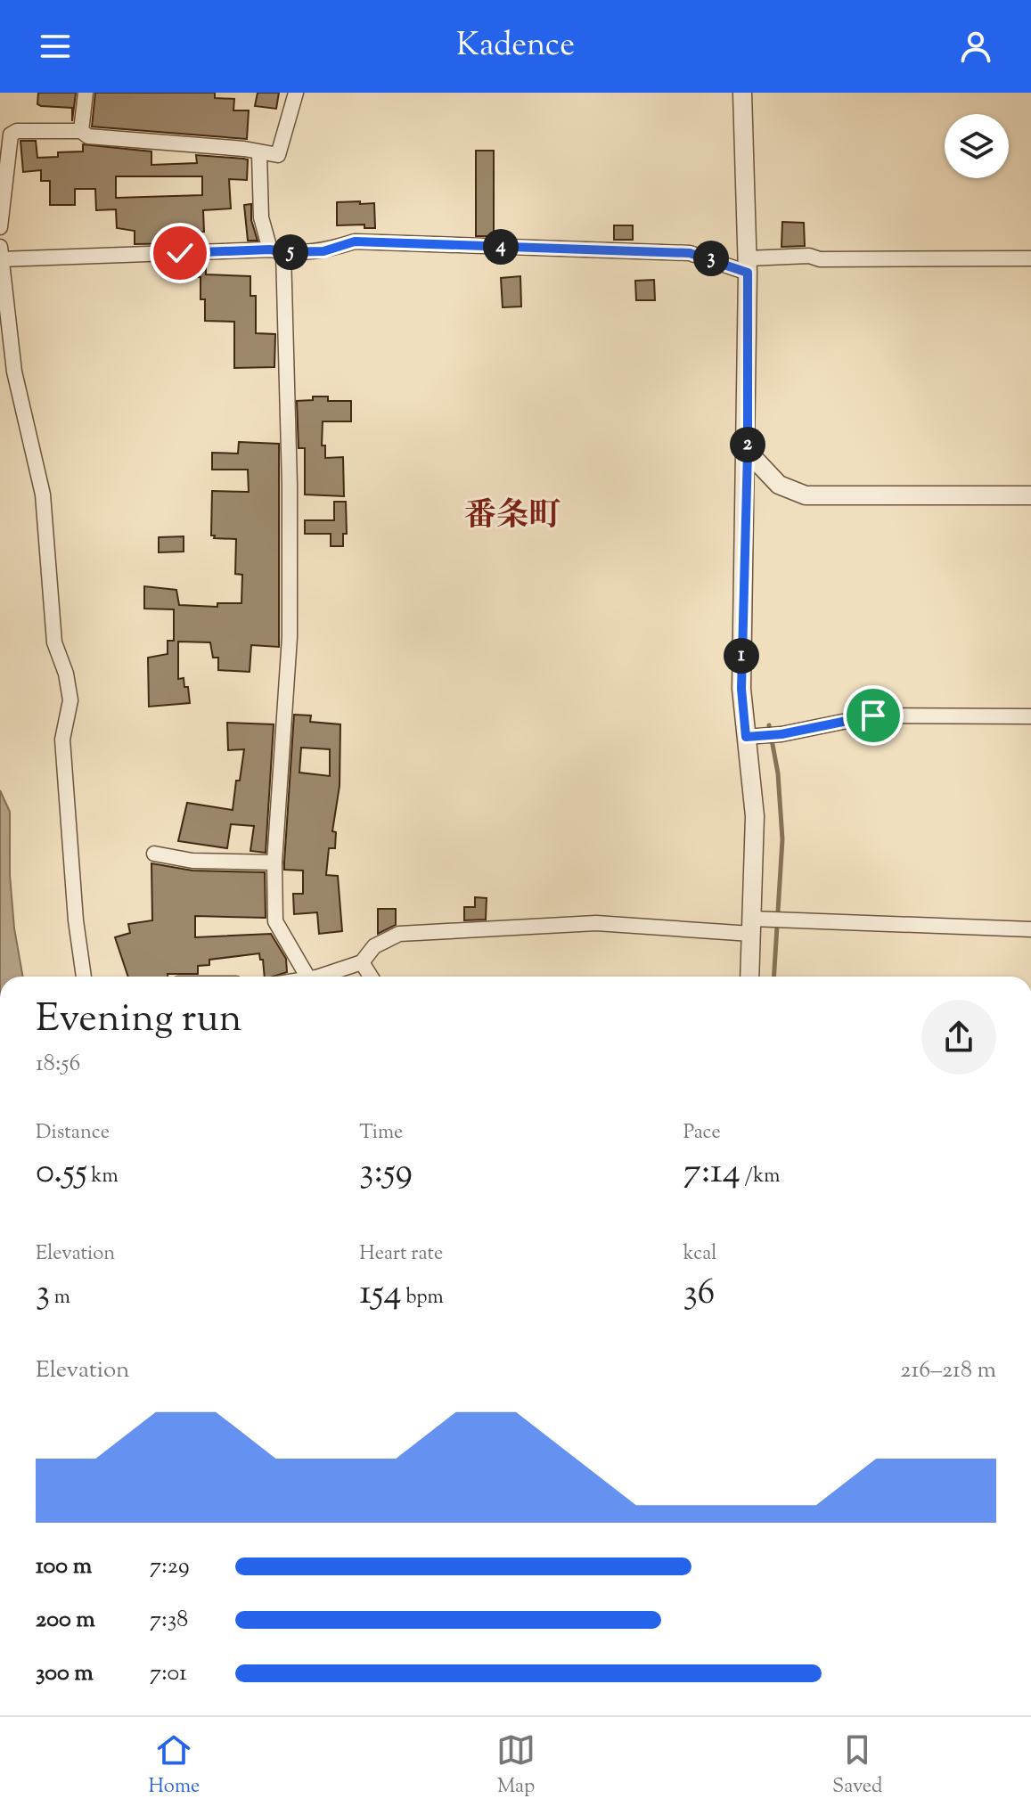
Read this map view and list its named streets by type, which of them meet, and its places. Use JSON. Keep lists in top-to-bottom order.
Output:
{
  "districts": ["番条町"],
  "page": {
    "header": "Kadence",
    "pins": [
      "4",
      "5",
      "3",
      "2",
      "1"
    ],
    "heading": ["Evening run", "18:56"],
    "stats": [
      ["Distance", "0.55 km"],
      ["Time", "3:59"],
      ["Pace", "7:14 /km"],
      ["Elevation", "3 m"],
      ["Heart rate", "154 bpm"],
      ["kcal", "36"]
    ],
    "chart": ["Elevation", "216–218 m"],
    "list": [
      {
        "name": "100 m",
        "note": "7:29"
      },
      {
        "name": "200 m",
        "note": "7:38"
      },
      {
        "name": "300 m",
        "note": "7:01"
      }
    ],
    "tabs": ["Home", "Map", "Saved"]
  }
}
